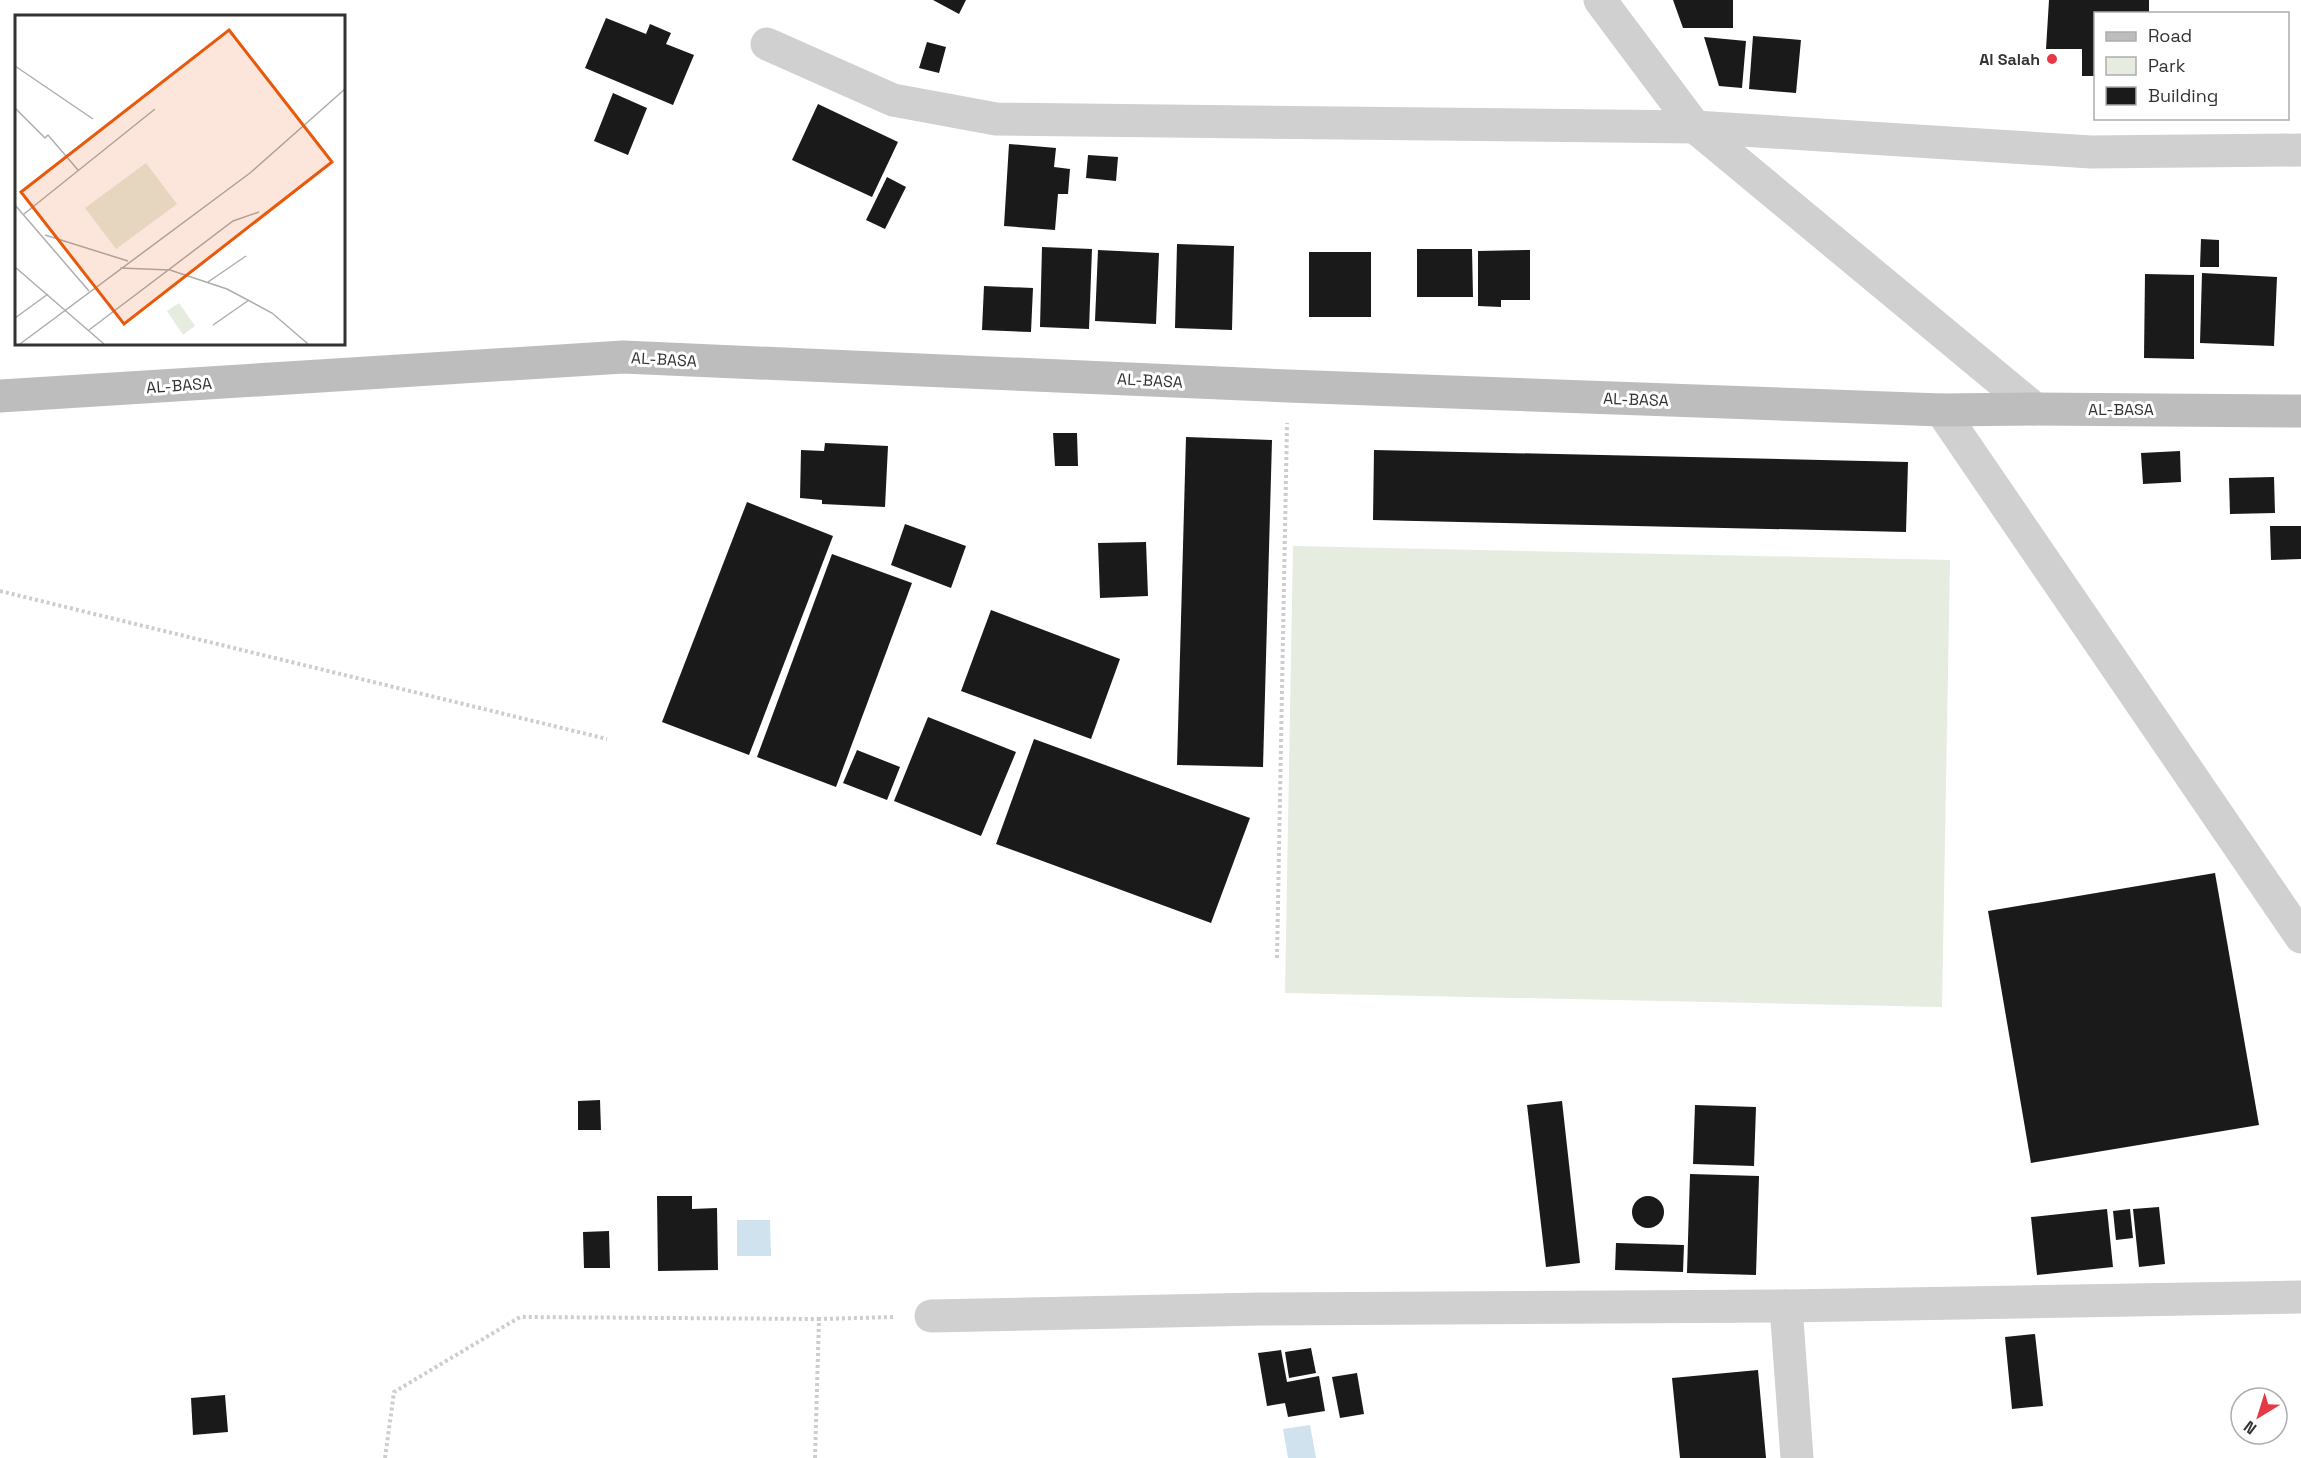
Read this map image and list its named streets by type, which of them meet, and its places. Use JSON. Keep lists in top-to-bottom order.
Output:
{
  "streets": {
    "street": ["AL-BASA"]
  },
  "places": ["Al Salah"],
  "legend": ["Road", "Park", "Building"],
  "north": "bottom left"
}
